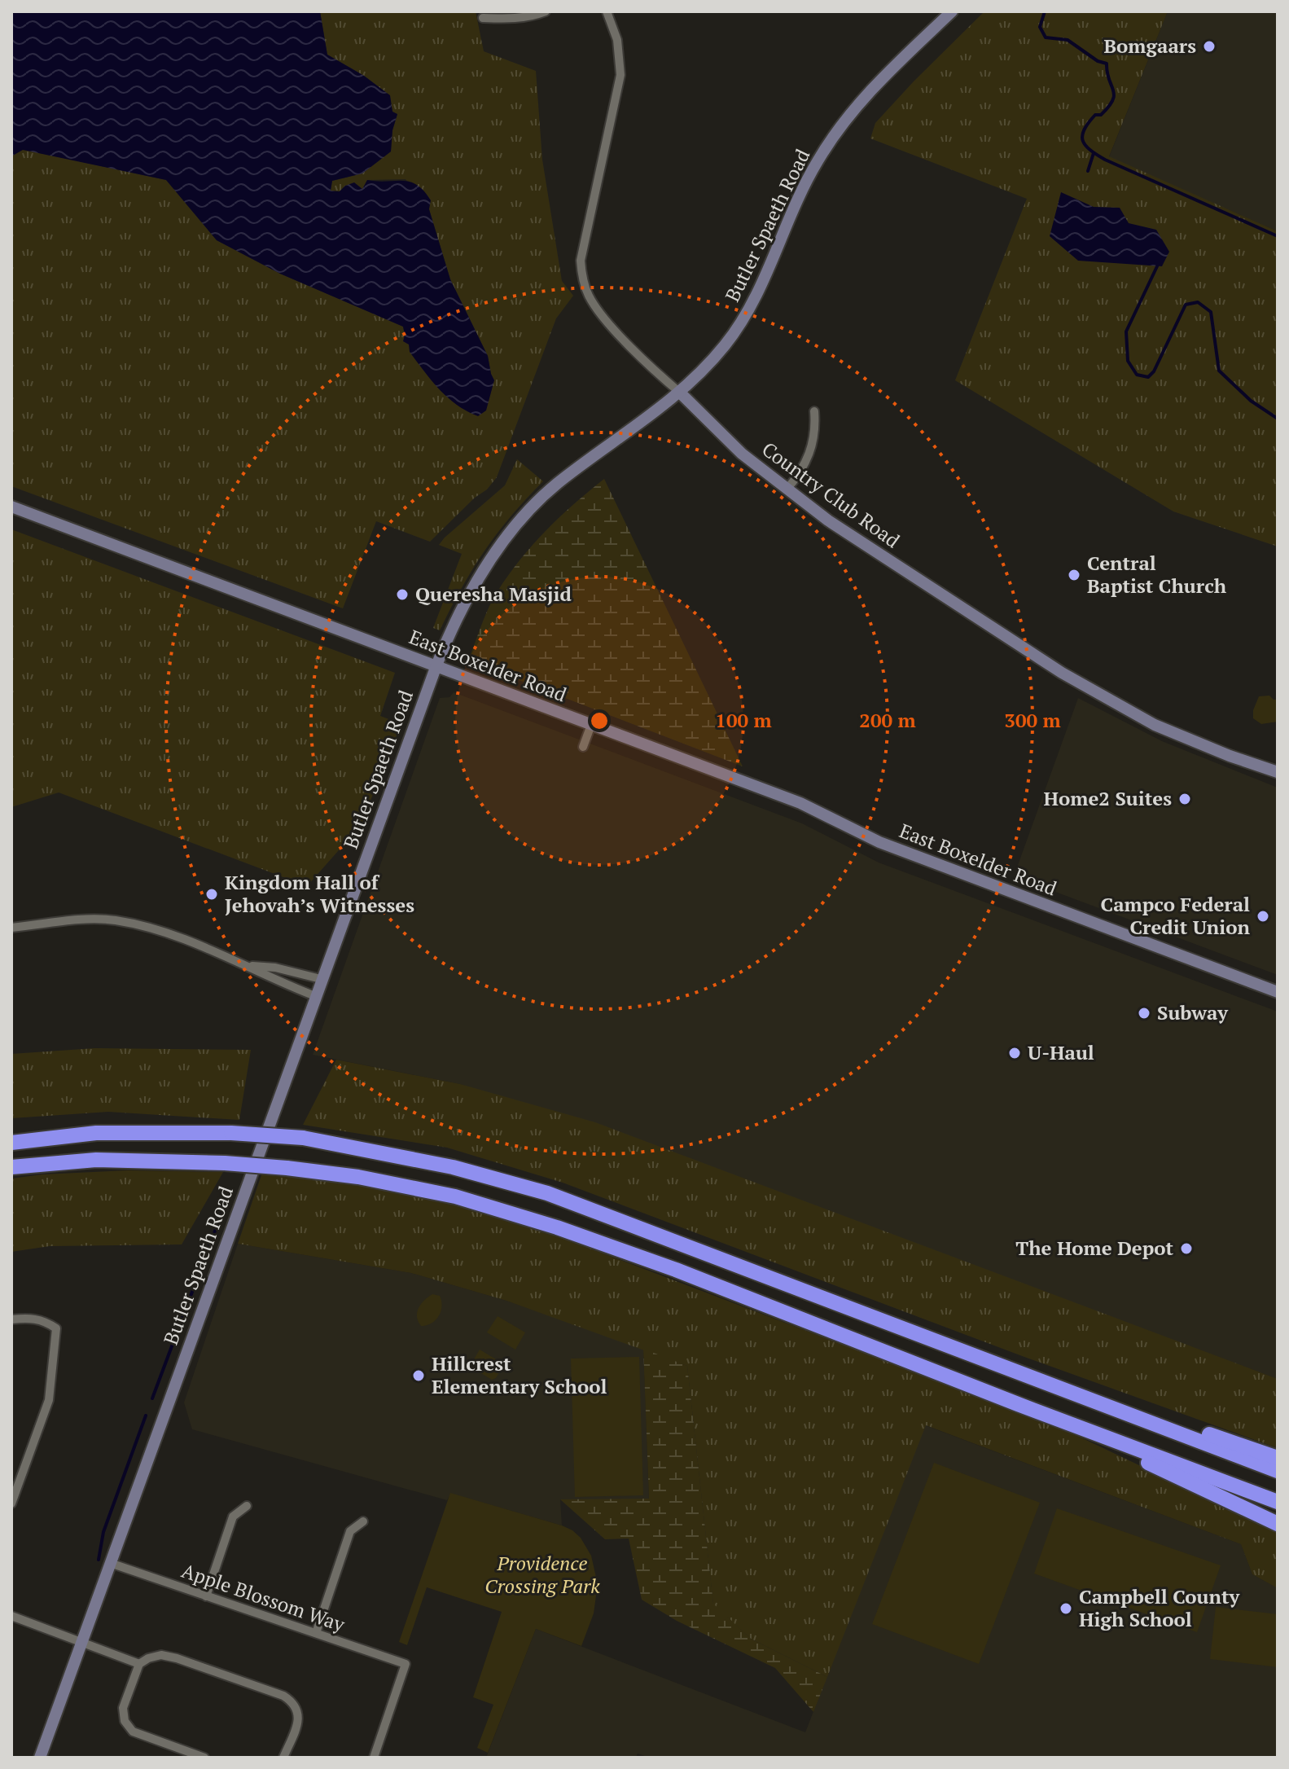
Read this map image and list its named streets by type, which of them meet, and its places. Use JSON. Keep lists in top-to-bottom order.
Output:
{
  "streets": {
    "main road": ["Butler Spaeth Road", "Country Club Road", "East Boxelder Road"],
    "street": ["Apple Blossom Way"]
  },
  "crossings": [
    ["Butler Spaeth Road", "Country Club Road"],
    ["Butler Spaeth Road", "East Boxelder Road"],
    ["Butler Spaeth Road", "Apple Blossom Way"]
  ],
  "parks": ["Providence Crossing Park"],
  "places": [
    "Bomgaars",
    "Central Baptist Church",
    "Queresha Masjid",
    "Home2 Suites",
    "Kingdom Hall of Jehovah’s Witnesses",
    "Campco Federal Credit Union",
    "Subway",
    "U-Haul",
    "The Home Depot",
    "Hillcrest Elementary School",
    "Campbell County High School"
  ],
  "rings": ["100 m", "200 m", "300 m"]
}
